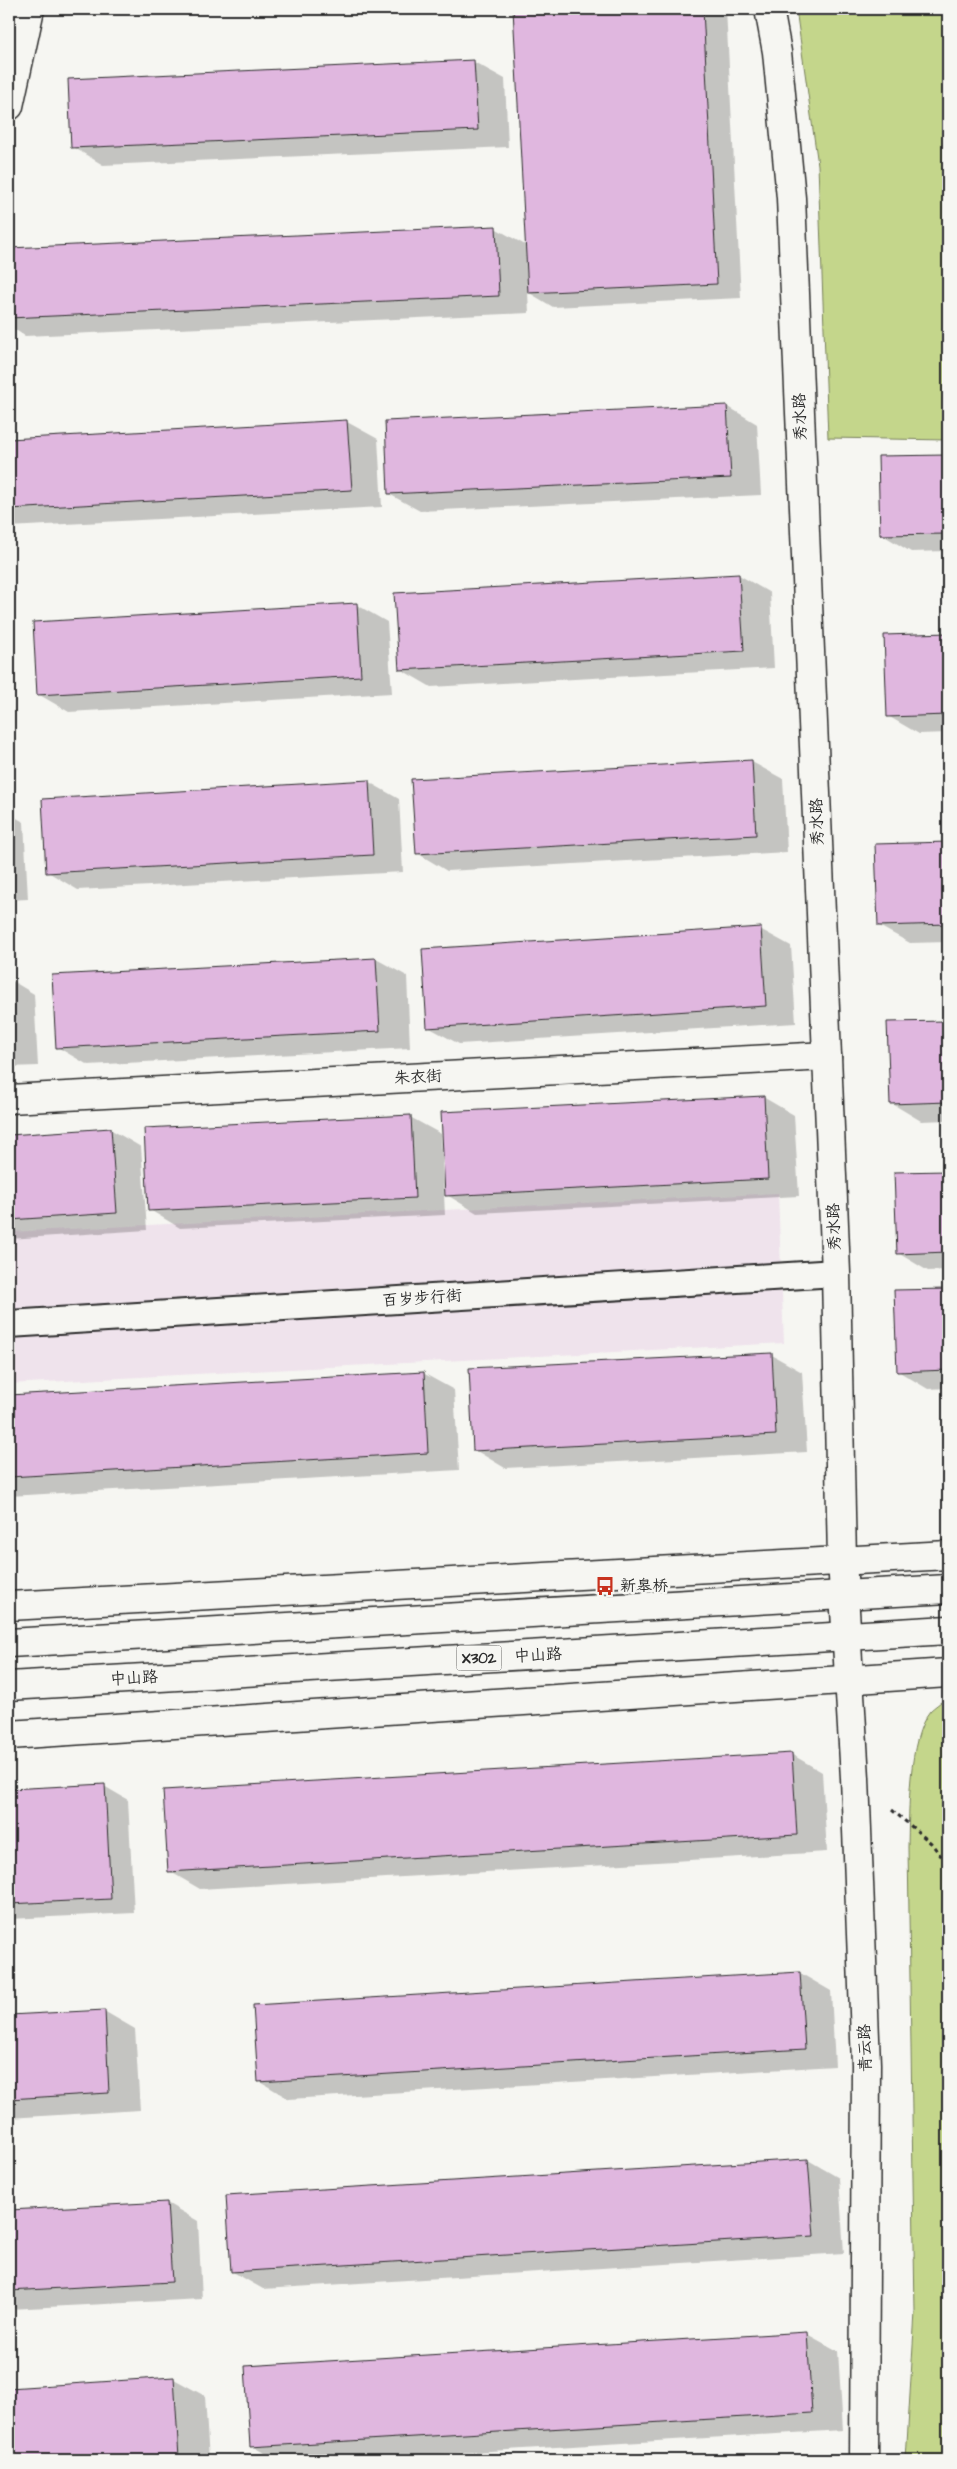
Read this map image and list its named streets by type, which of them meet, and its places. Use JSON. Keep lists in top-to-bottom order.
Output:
{
  "streets": {
    "street": [
      "秀水路",
      "朱衣街",
      "百岁步行街",
      "中山路",
      "X302",
      "青云路"
    ]
  },
  "crossings": [
    ["秀水路", "朱衣街"],
    ["秀水路", "百岁步行街"],
    ["秀水路", "中山路"],
    ["秀水路", "青云路"],
    ["中山路", "青云路"]
  ],
  "places": {
    "bus stop": ["新皋桥"]
  }
}
